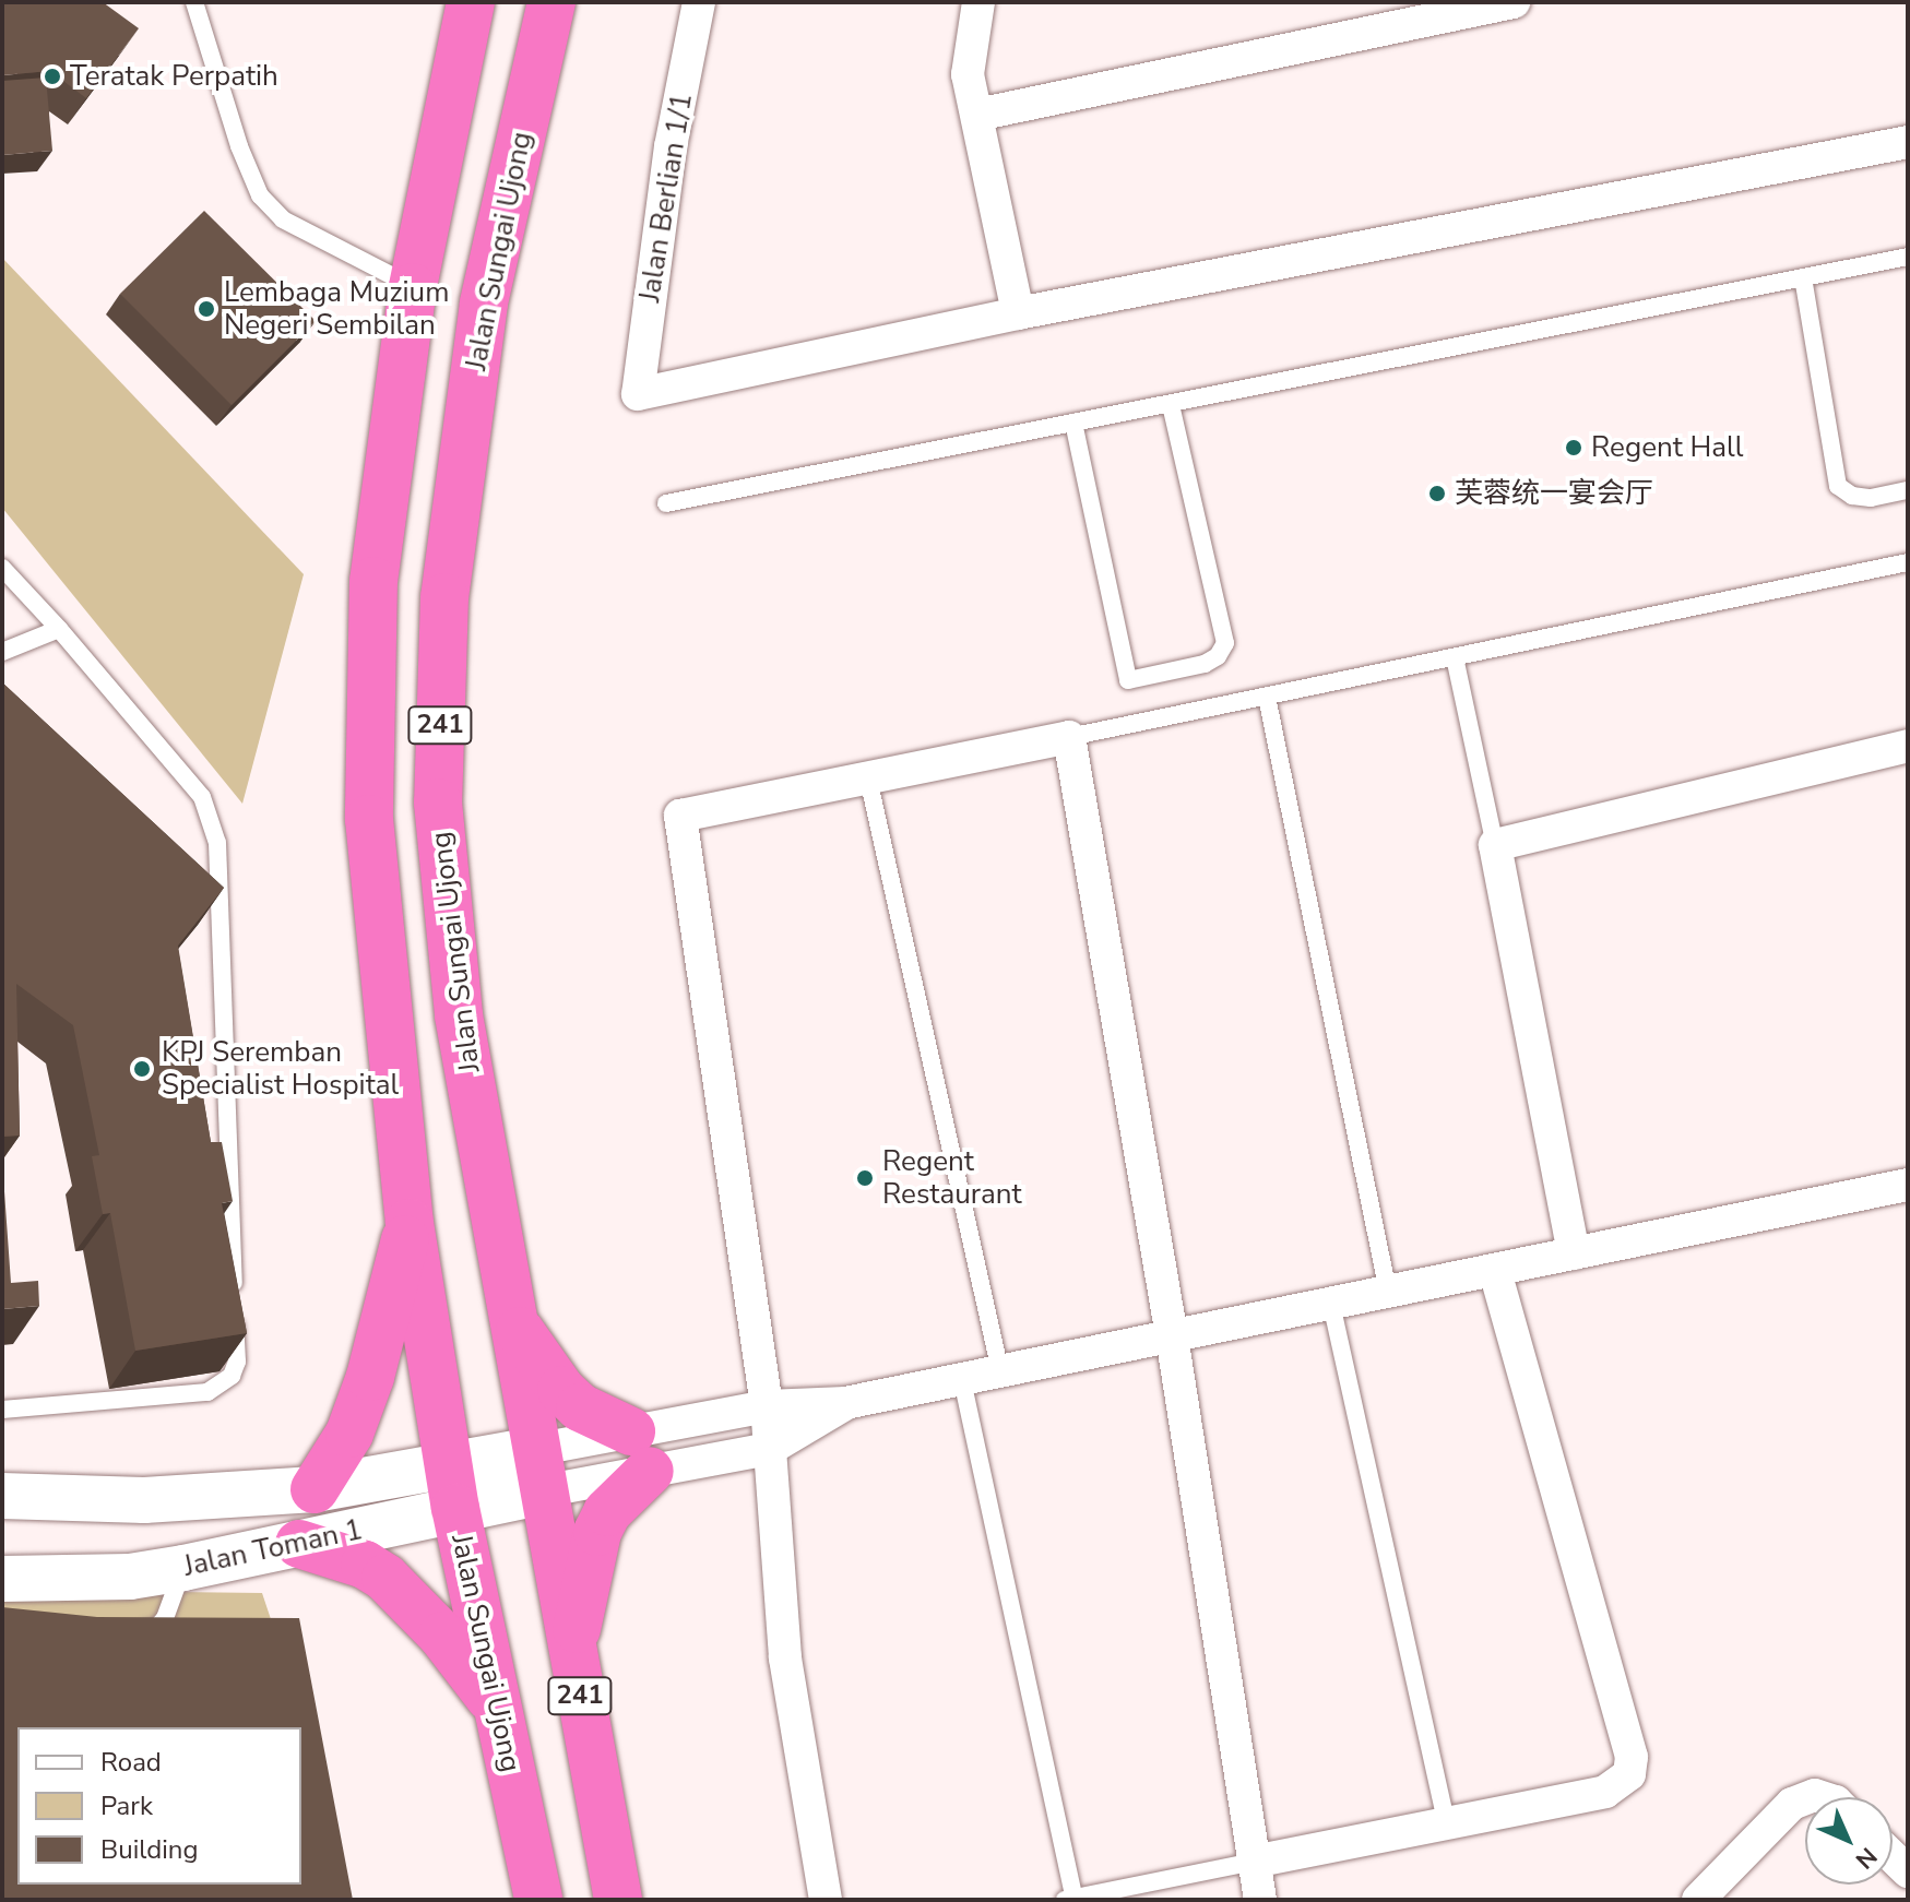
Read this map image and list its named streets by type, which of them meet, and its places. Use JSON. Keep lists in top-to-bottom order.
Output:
{
  "streets": {
    "highway": ["Jalan Sungai Ujong", "241"],
    "street": ["Jalan Berlian 1/1", "Jalan Toman 1"]
  },
  "crossings": [
    ["Jalan Sungai Ujong", "Jalan Toman 1"]
  ],
  "places": [
    "Teratak Perpatih",
    "Lembaga Muzium Negeri Sembilan",
    "Regent Hall",
    "芙蓉统一宴会厅",
    "KPJ Seremban Specialist Hospital",
    "Regent Restaurant"
  ],
  "legend": ["Road", "Park", "Building"],
  "north": "bottom right"
}
